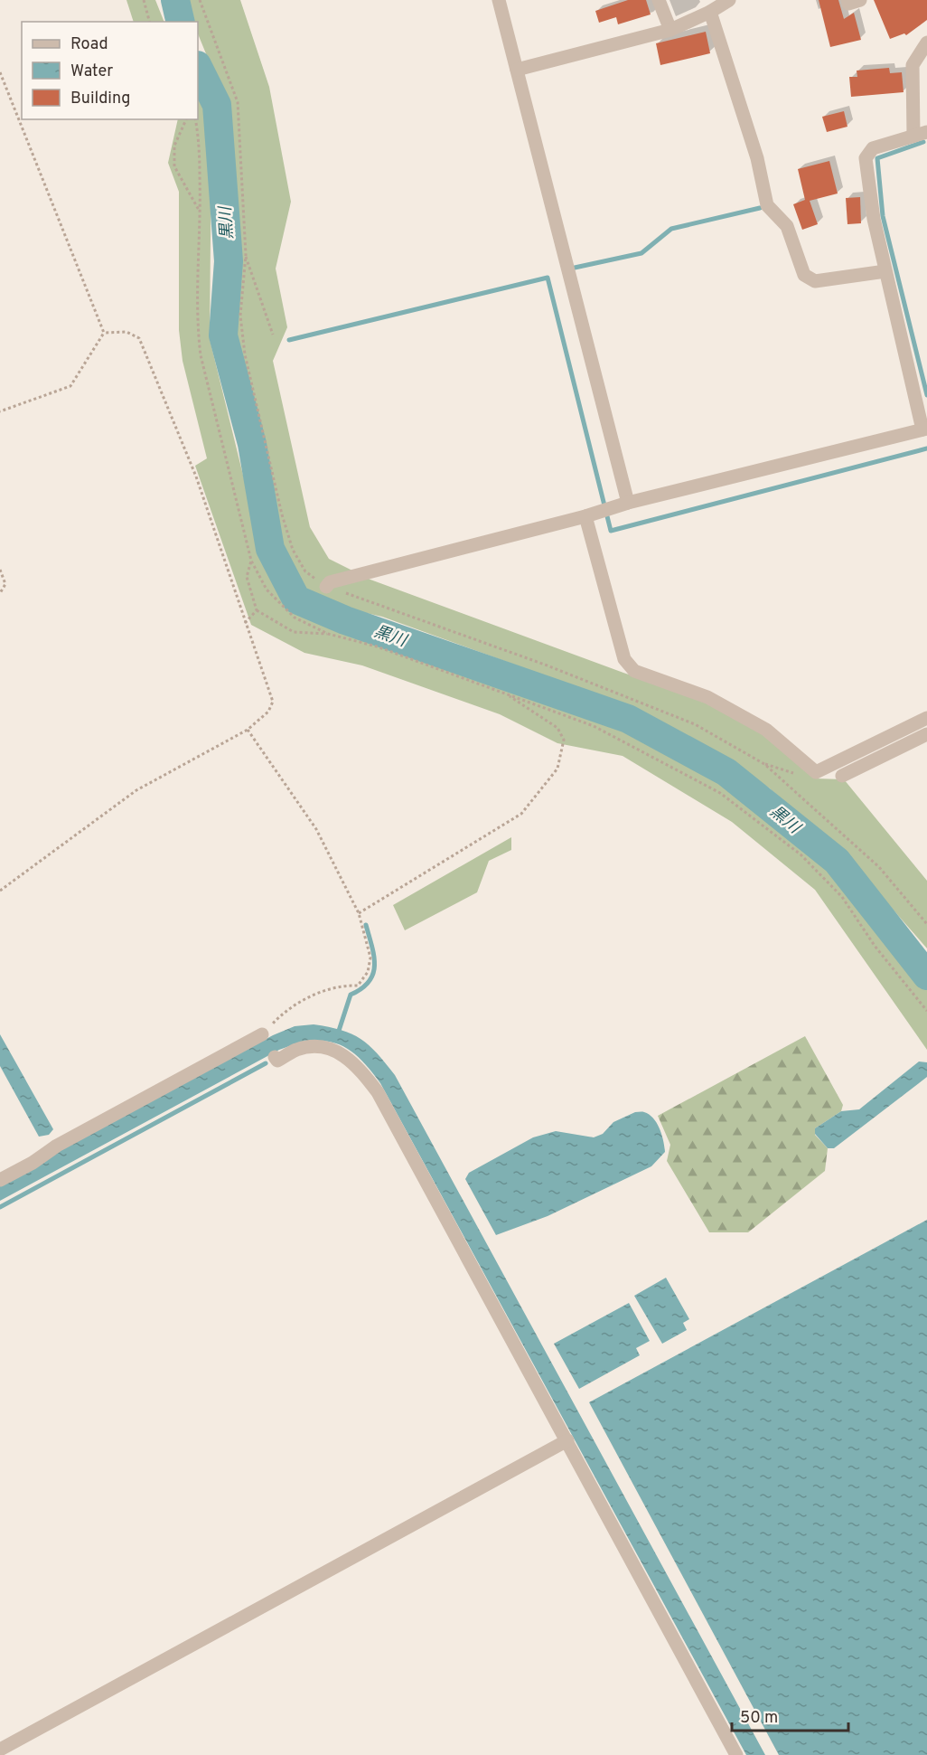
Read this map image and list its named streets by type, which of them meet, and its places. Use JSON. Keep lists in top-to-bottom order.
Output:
{
  "water": ["黒川"],
  "legend": ["Road", "Water", "Building"],
  "scale_bar": "50 m"
}
